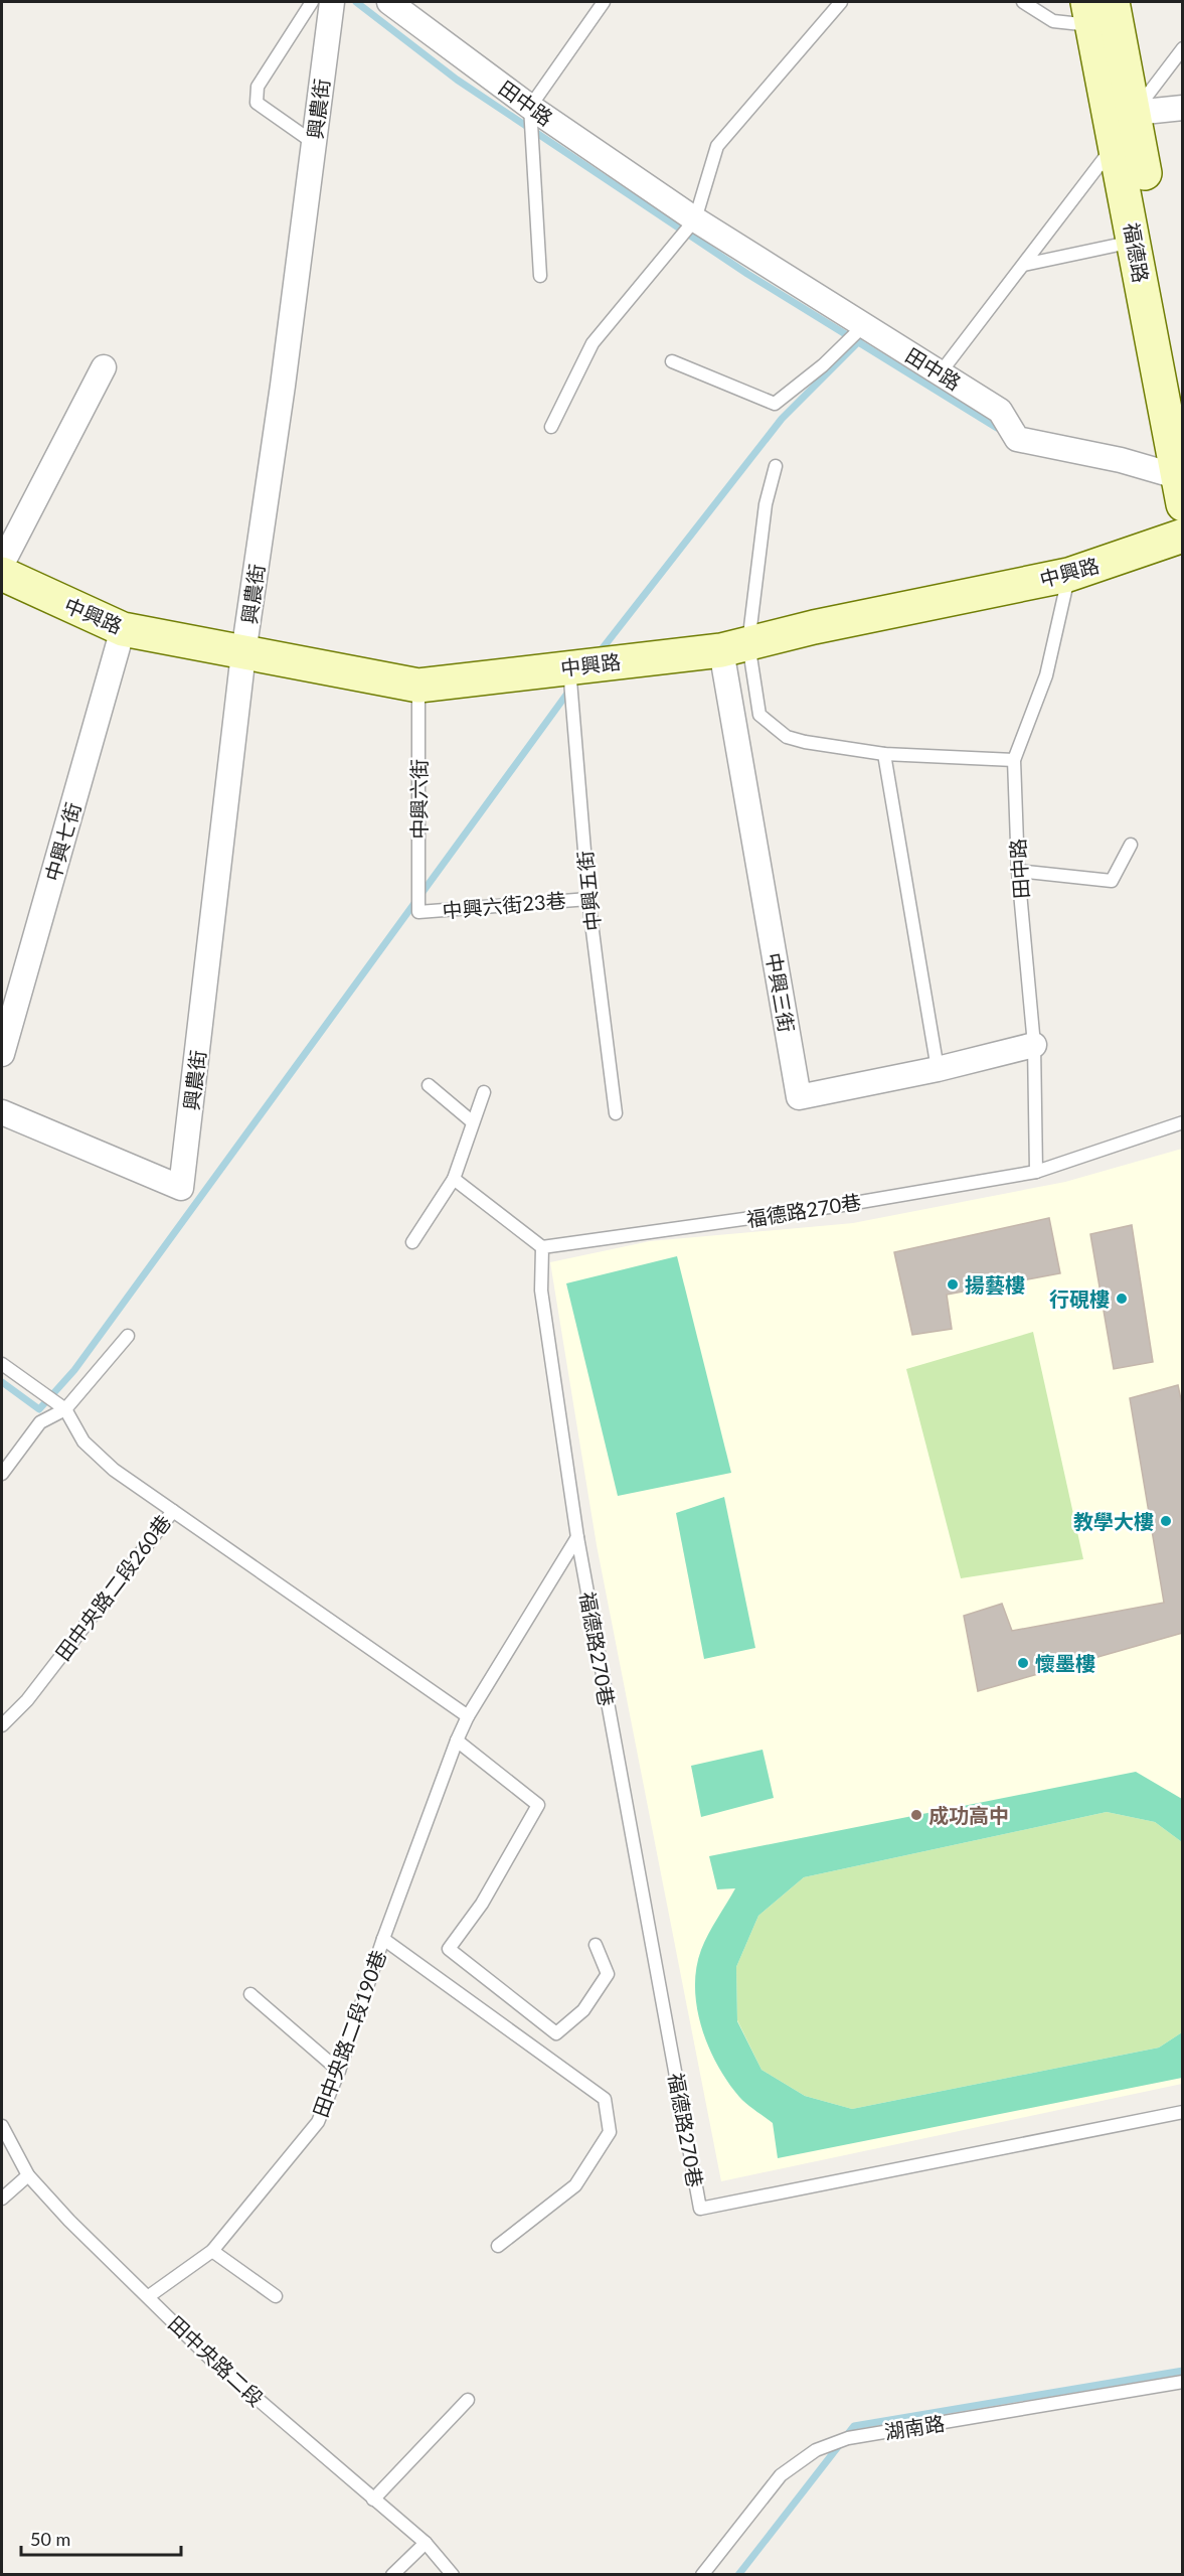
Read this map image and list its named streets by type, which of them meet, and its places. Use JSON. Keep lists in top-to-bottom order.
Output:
{
  "streets": {
    "street": [
      "田中路",
      "興農街",
      "福德路",
      "中興路",
      "中興七街",
      "中興三街"
    ],
    "lane": [
      "中興六街",
      "中興五街",
      "中興六街23巷",
      "福德路270巷",
      "田中央路二段260巷",
      "田中央路二段190巷",
      "田中央路二段",
      "湖南路"
    ]
  },
  "crossings": [
    ["田中路", "福德路"],
    ["田中路", "中興路"],
    ["田中路", "中興三街"],
    ["田中路", "福德路270巷"],
    ["興農街", "中興路"],
    ["中興路", "中興六街"],
    ["中興路", "中興七街"],
    ["中興路", "中興五街"],
    ["中興路", "中興三街"],
    ["中興六街", "中興六街23巷"],
    ["中興五街", "中興六街23巷"],
    ["福德路270巷", "田中央路二段190巷"],
    ["田中央路二段190巷", "田中央路二段"]
  ],
  "places": [
    "揚藝樓",
    "行硯樓",
    "教學大樓",
    "懷墨樓",
    "成功高中"
  ],
  "scale_bar": "50 m"
}
